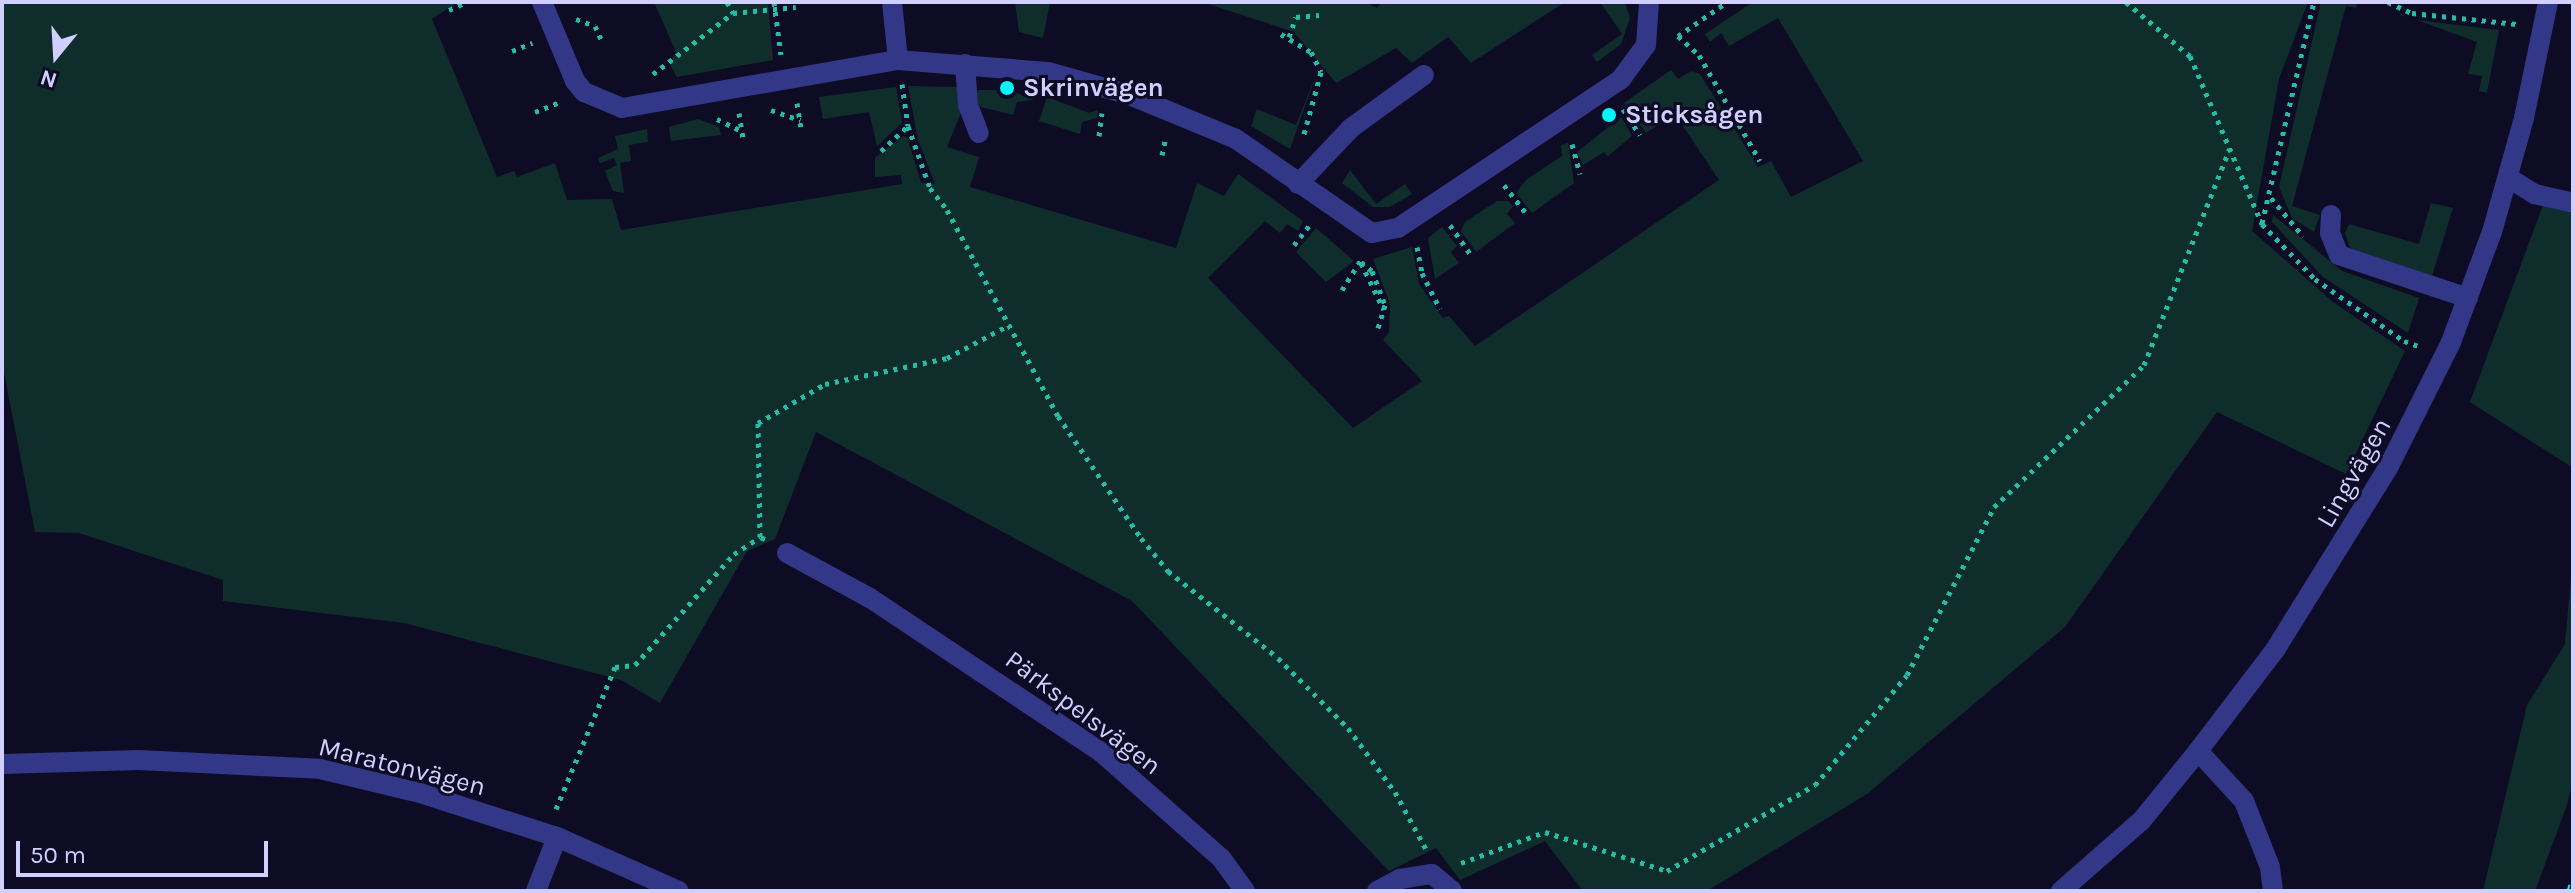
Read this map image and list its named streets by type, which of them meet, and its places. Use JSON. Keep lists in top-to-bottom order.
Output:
{
  "streets": {
    "street": ["Lingvägen", "Pärkspelsvägen", "Maratonvägen"]
  },
  "places": ["Skrinvägen", "Sticksågen"],
  "scale_bar": "50 m",
  "north": "bottom"
}
